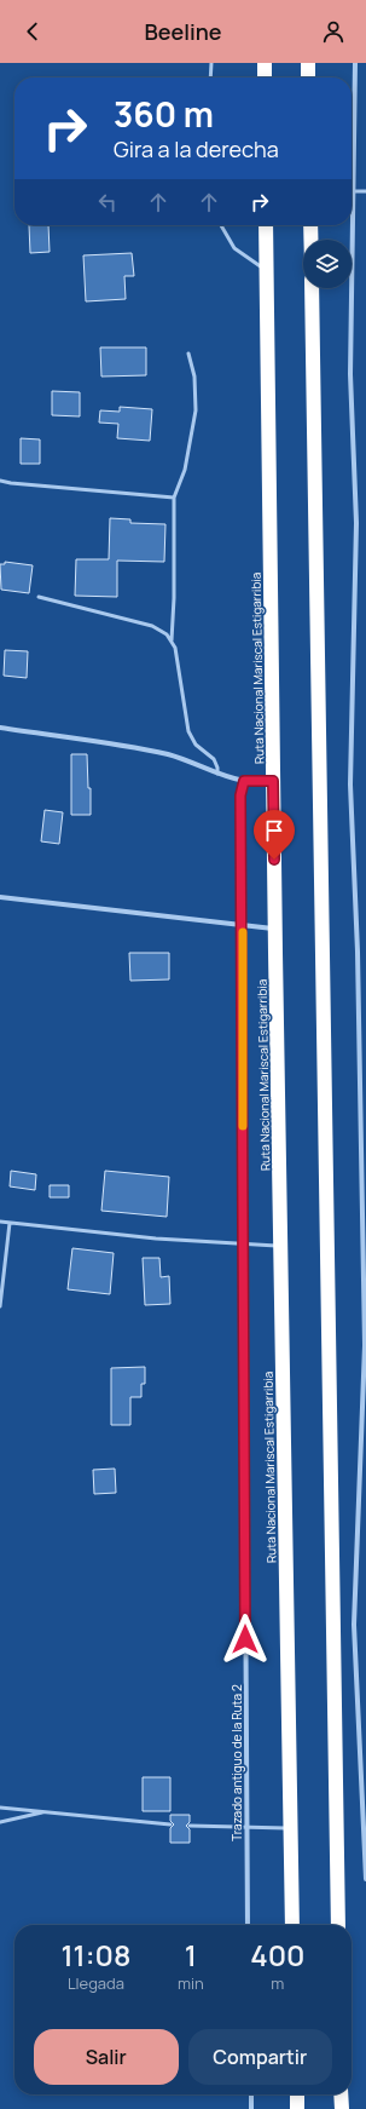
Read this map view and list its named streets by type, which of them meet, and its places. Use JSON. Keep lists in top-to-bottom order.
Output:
{
  "streets": {
    "highway": ["Ruta Nacional Mariscal Estigarribia"],
    "street": ["Trazado antiguo de la Ruta 2"]
  },
  "page": {
    "header": "Beeline",
    "turn": ["360 m", "Gira a la derecha"],
    "eta": [
      "11:08",
      "Llegada",
      "1",
      "min",
      "400",
      "m"
    ],
    "buttons": ["Salir", "Compartir"]
  }
}
